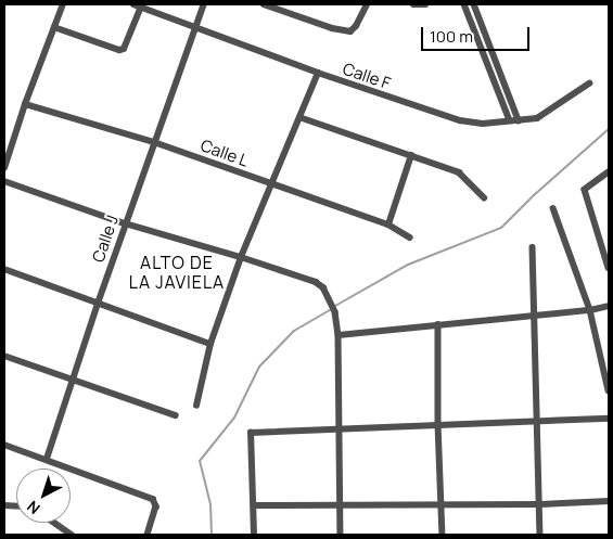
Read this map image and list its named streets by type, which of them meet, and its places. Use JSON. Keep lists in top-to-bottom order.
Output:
{
  "streets": {
    "street": ["Calle F", "Calle L", "Calle J"]
  },
  "crossings": [
    ["Calle F", "Calle J"],
    ["Calle L", "Calle J"]
  ],
  "districts": ["ALTO DE LA JAVIELA"],
  "scale_bar": "100 m",
  "north": "bottom left"
}
